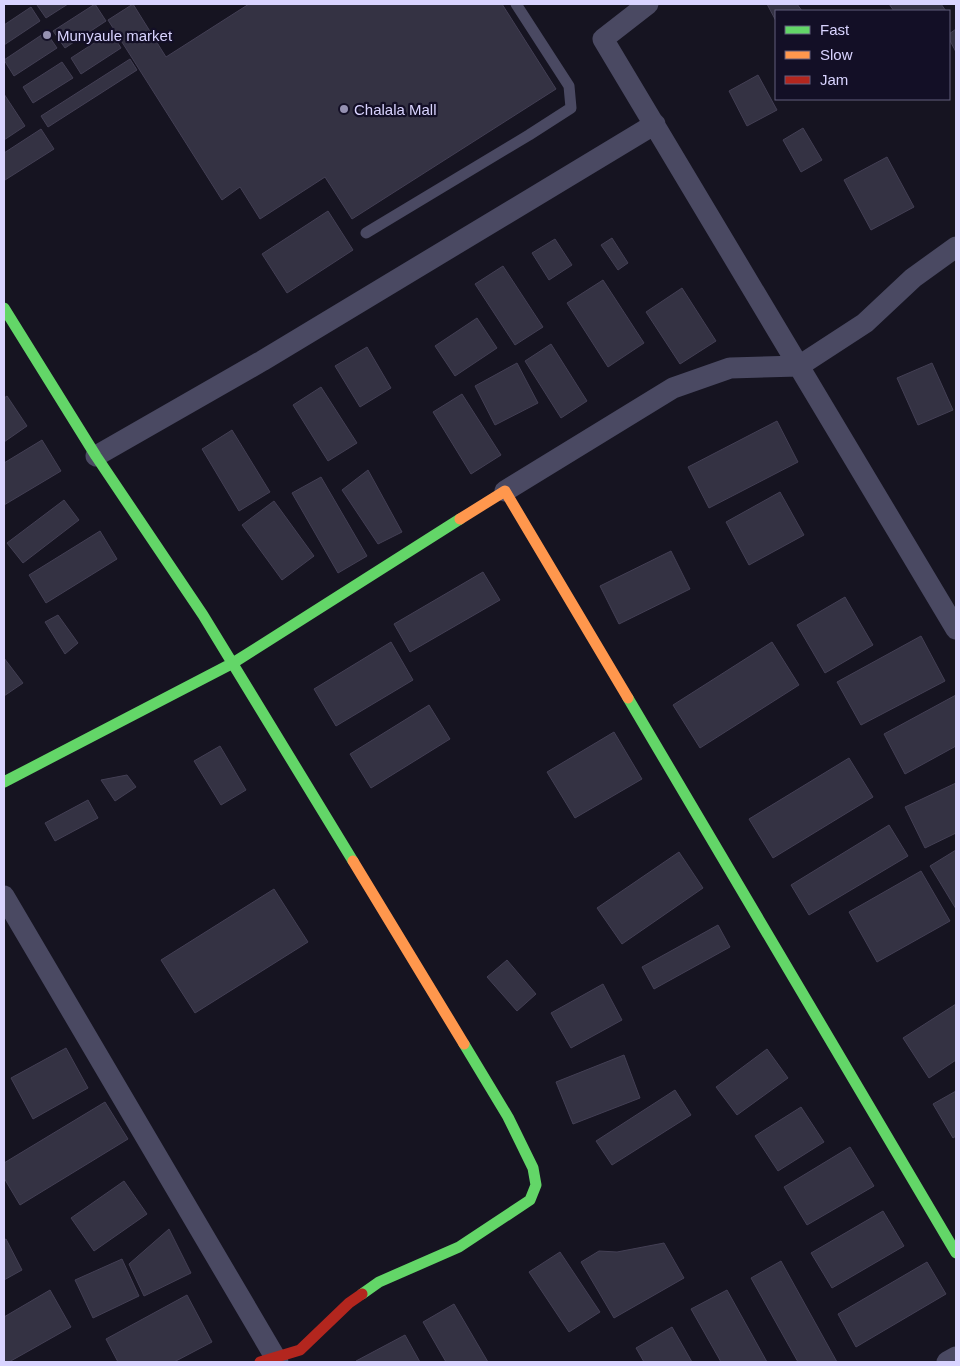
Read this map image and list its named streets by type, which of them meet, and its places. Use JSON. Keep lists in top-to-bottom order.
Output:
{
  "places": ["Munyaule market", "Chalala Mall"],
  "legend": ["Fast", "Slow", "Jam"]
}
